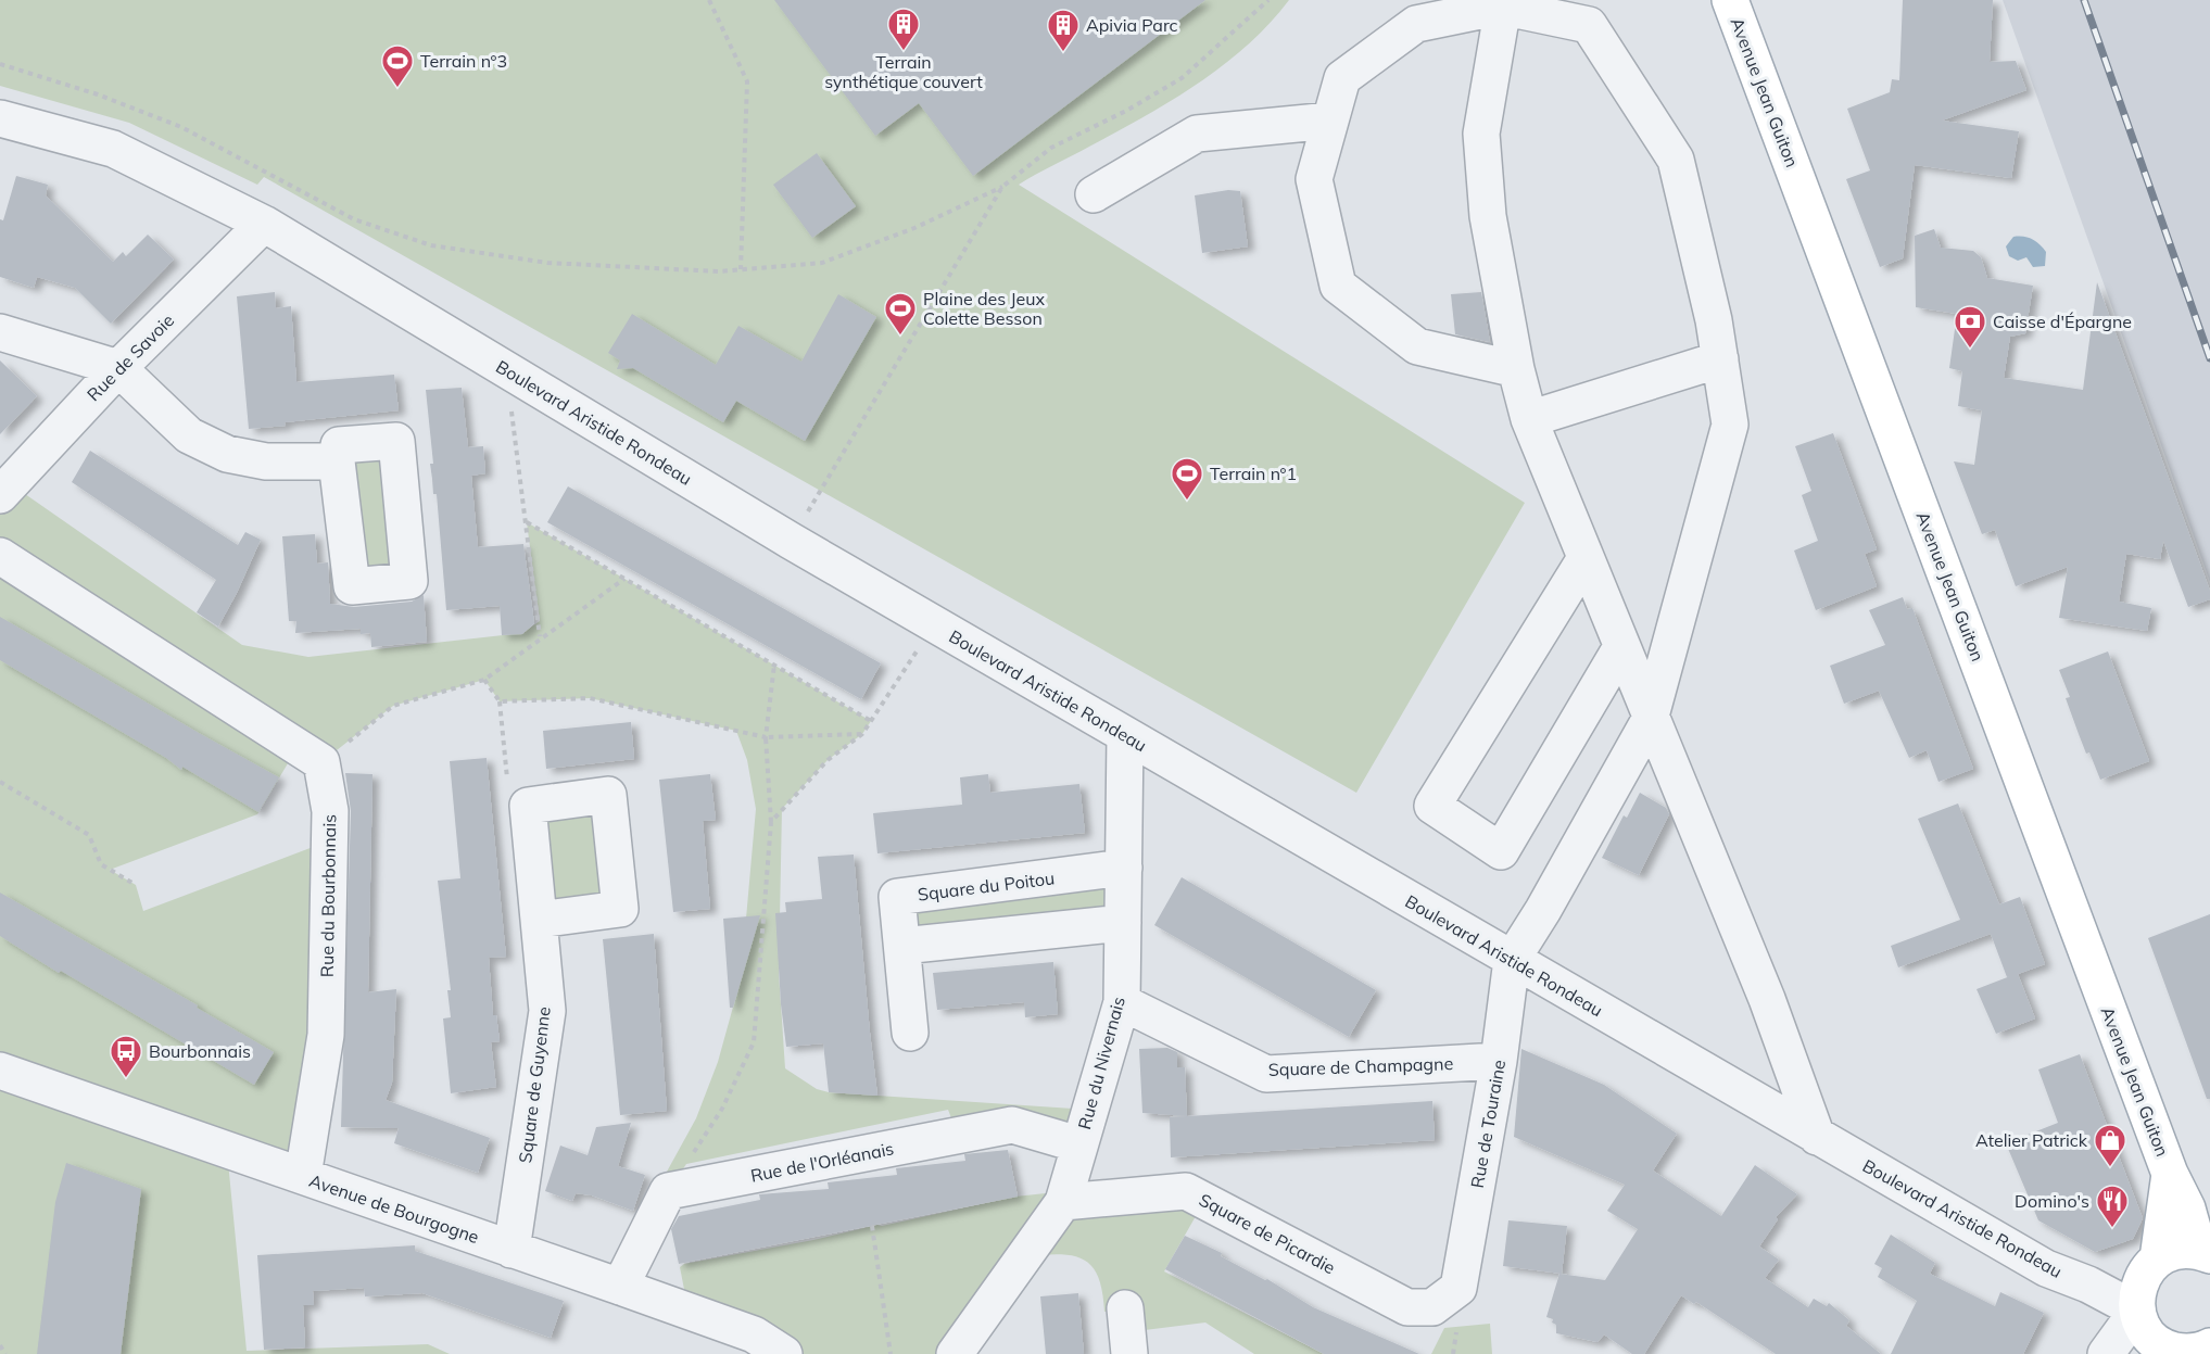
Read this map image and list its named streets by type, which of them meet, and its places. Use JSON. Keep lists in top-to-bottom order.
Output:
{
  "streets": {
    "main road": ["Avenue Jean Guiton"],
    "street": [
      "Rue de Savoie",
      "Boulevard Aristide Rondeau",
      "Square du Poitou",
      "Rue du Bourbonnais",
      "Rue du Nivernais",
      "Square de Champagne",
      "Square de Guyenne",
      "Rue de Touraine",
      "Rue de l'Orléanais",
      "Avenue de Bourgogne",
      "Square de Picardie"
    ]
  },
  "crossings": [
    ["Avenue Jean Guiton", "Boulevard Aristide Rondeau"],
    ["Rue de Savoie", "Boulevard Aristide Rondeau"],
    ["Boulevard Aristide Rondeau", "Rue du Nivernais"],
    ["Boulevard Aristide Rondeau", "Rue de Touraine"],
    ["Square du Poitou", "Rue du Nivernais"],
    ["Rue du Bourbonnais", "Avenue de Bourgogne"],
    ["Rue du Nivernais", "Square de Champagne"],
    ["Rue du Nivernais", "Rue de l'Orléanais"],
    ["Rue du Nivernais", "Square de Picardie"],
    ["Square de Champagne", "Rue de Touraine"],
    ["Square de Guyenne", "Avenue de Bourgogne"],
    ["Rue de Touraine", "Square de Picardie"]
  ],
  "places": {
    "building": ["Terrain synthétique couvert", "Apivia Parc"],
    "sports": ["Terrain n°3", "Plaine des Jeux Colette Besson", "Terrain n°1"],
    "bank": ["Caisse d'Épargne"],
    "bus stop": ["Bourbonnais"],
    "shop": ["Atelier Patrick"],
    "restaurant": ["Domino's"]
  }
}
